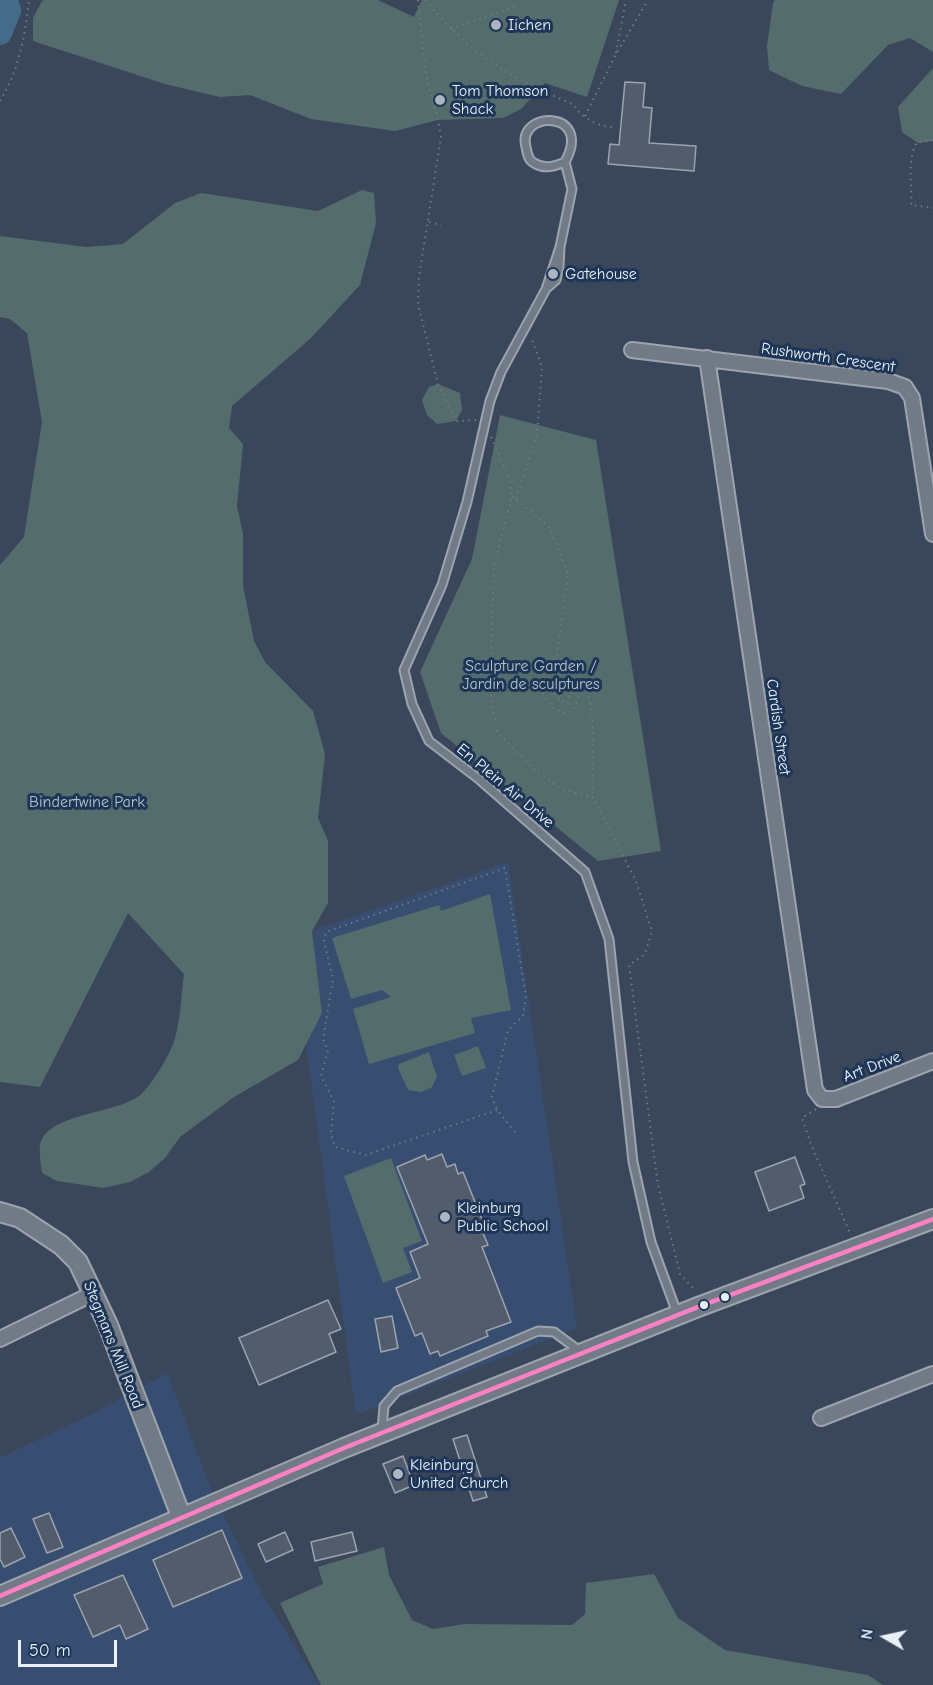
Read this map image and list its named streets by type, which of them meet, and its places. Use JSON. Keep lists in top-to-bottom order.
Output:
{
  "streets": {
    "street": [
      "Rushworth Crescent",
      "Cardish Street",
      "Art Drive",
      "Stegmans Mill Road"
    ],
    "lane": ["En Plein Air Drive"]
  },
  "crossings": [
    ["Rushworth Crescent", "Cardish Street"],
    ["Cardish Street", "Art Drive"]
  ],
  "parks": ["Sculpture Garden / Jardin de sculptures", "Bindertwine Park"],
  "places": [
    "Iichen",
    "Tom Thomson Shack",
    "Gatehouse",
    "Kleinburg Public School",
    "Kleinburg United Church"
  ],
  "scale_bar": "50 m",
  "north": "left"
}
